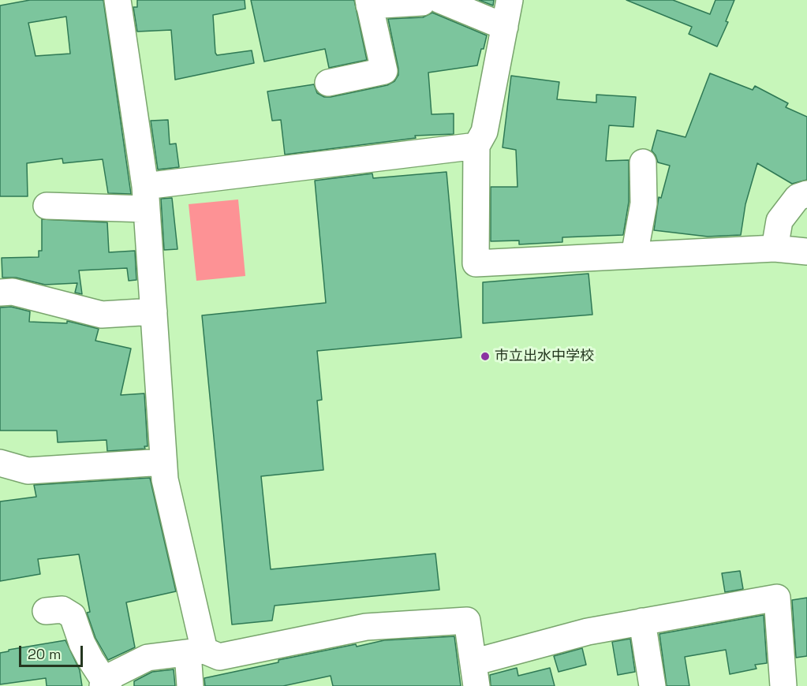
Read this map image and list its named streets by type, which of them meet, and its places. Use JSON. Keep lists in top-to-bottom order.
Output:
{
  "places": ["市立出水中学校"],
  "scale_bar": "20 m"
}
